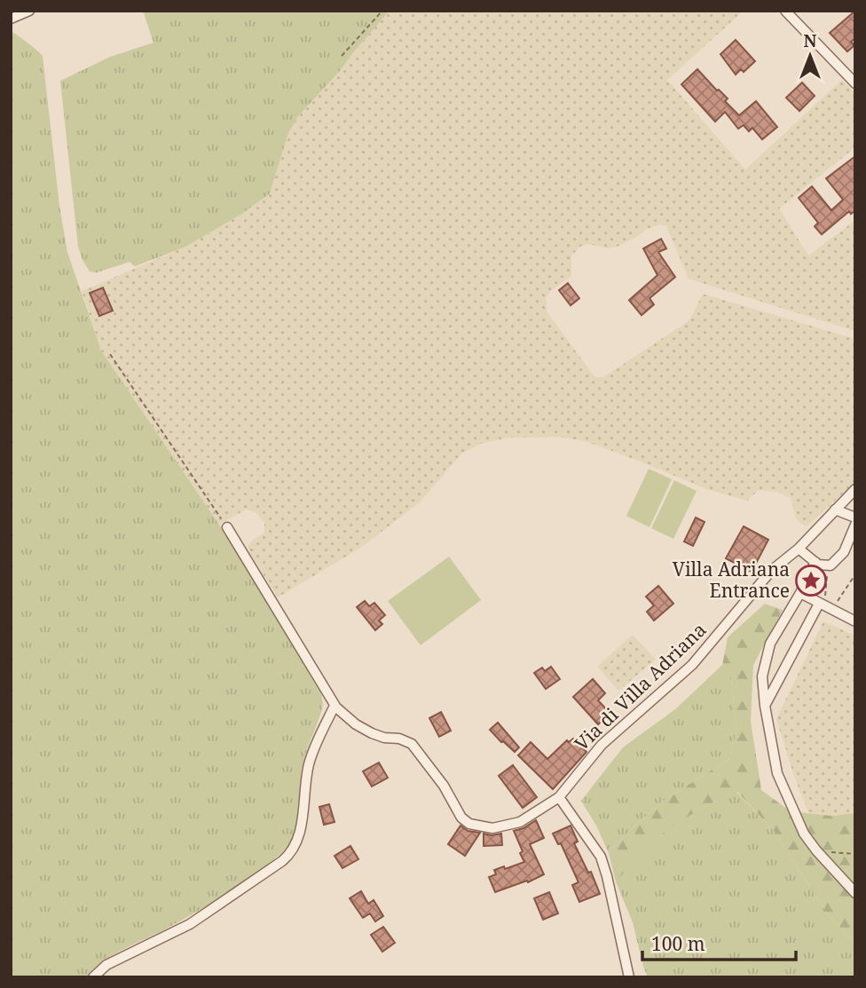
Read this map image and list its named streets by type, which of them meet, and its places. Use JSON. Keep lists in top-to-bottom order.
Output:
{
  "streets": {
    "street": ["Via di Villa Adriana"]
  },
  "places": {
    "place": ["Villa Adriana Entrance"]
  },
  "scale_bar": "100 m",
  "north": "top"
}
